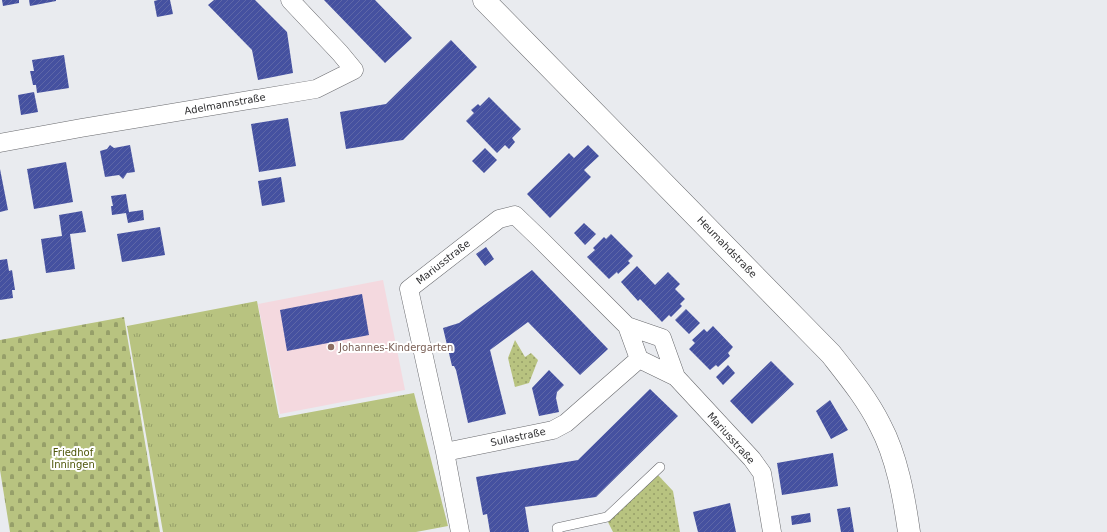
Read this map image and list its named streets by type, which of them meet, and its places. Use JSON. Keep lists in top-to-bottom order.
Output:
{
  "streets": {
    "main road": ["Heumahdstraße"],
    "street": ["Adelmannstraße", "Mariusstraße", "Sullastraße"]
  },
  "crossings": [
    ["Mariusstraße", "Sullastraße"]
  ],
  "parks": ["Friedhof Inningen"],
  "places": ["Johannes-Kindergarten"]
}
